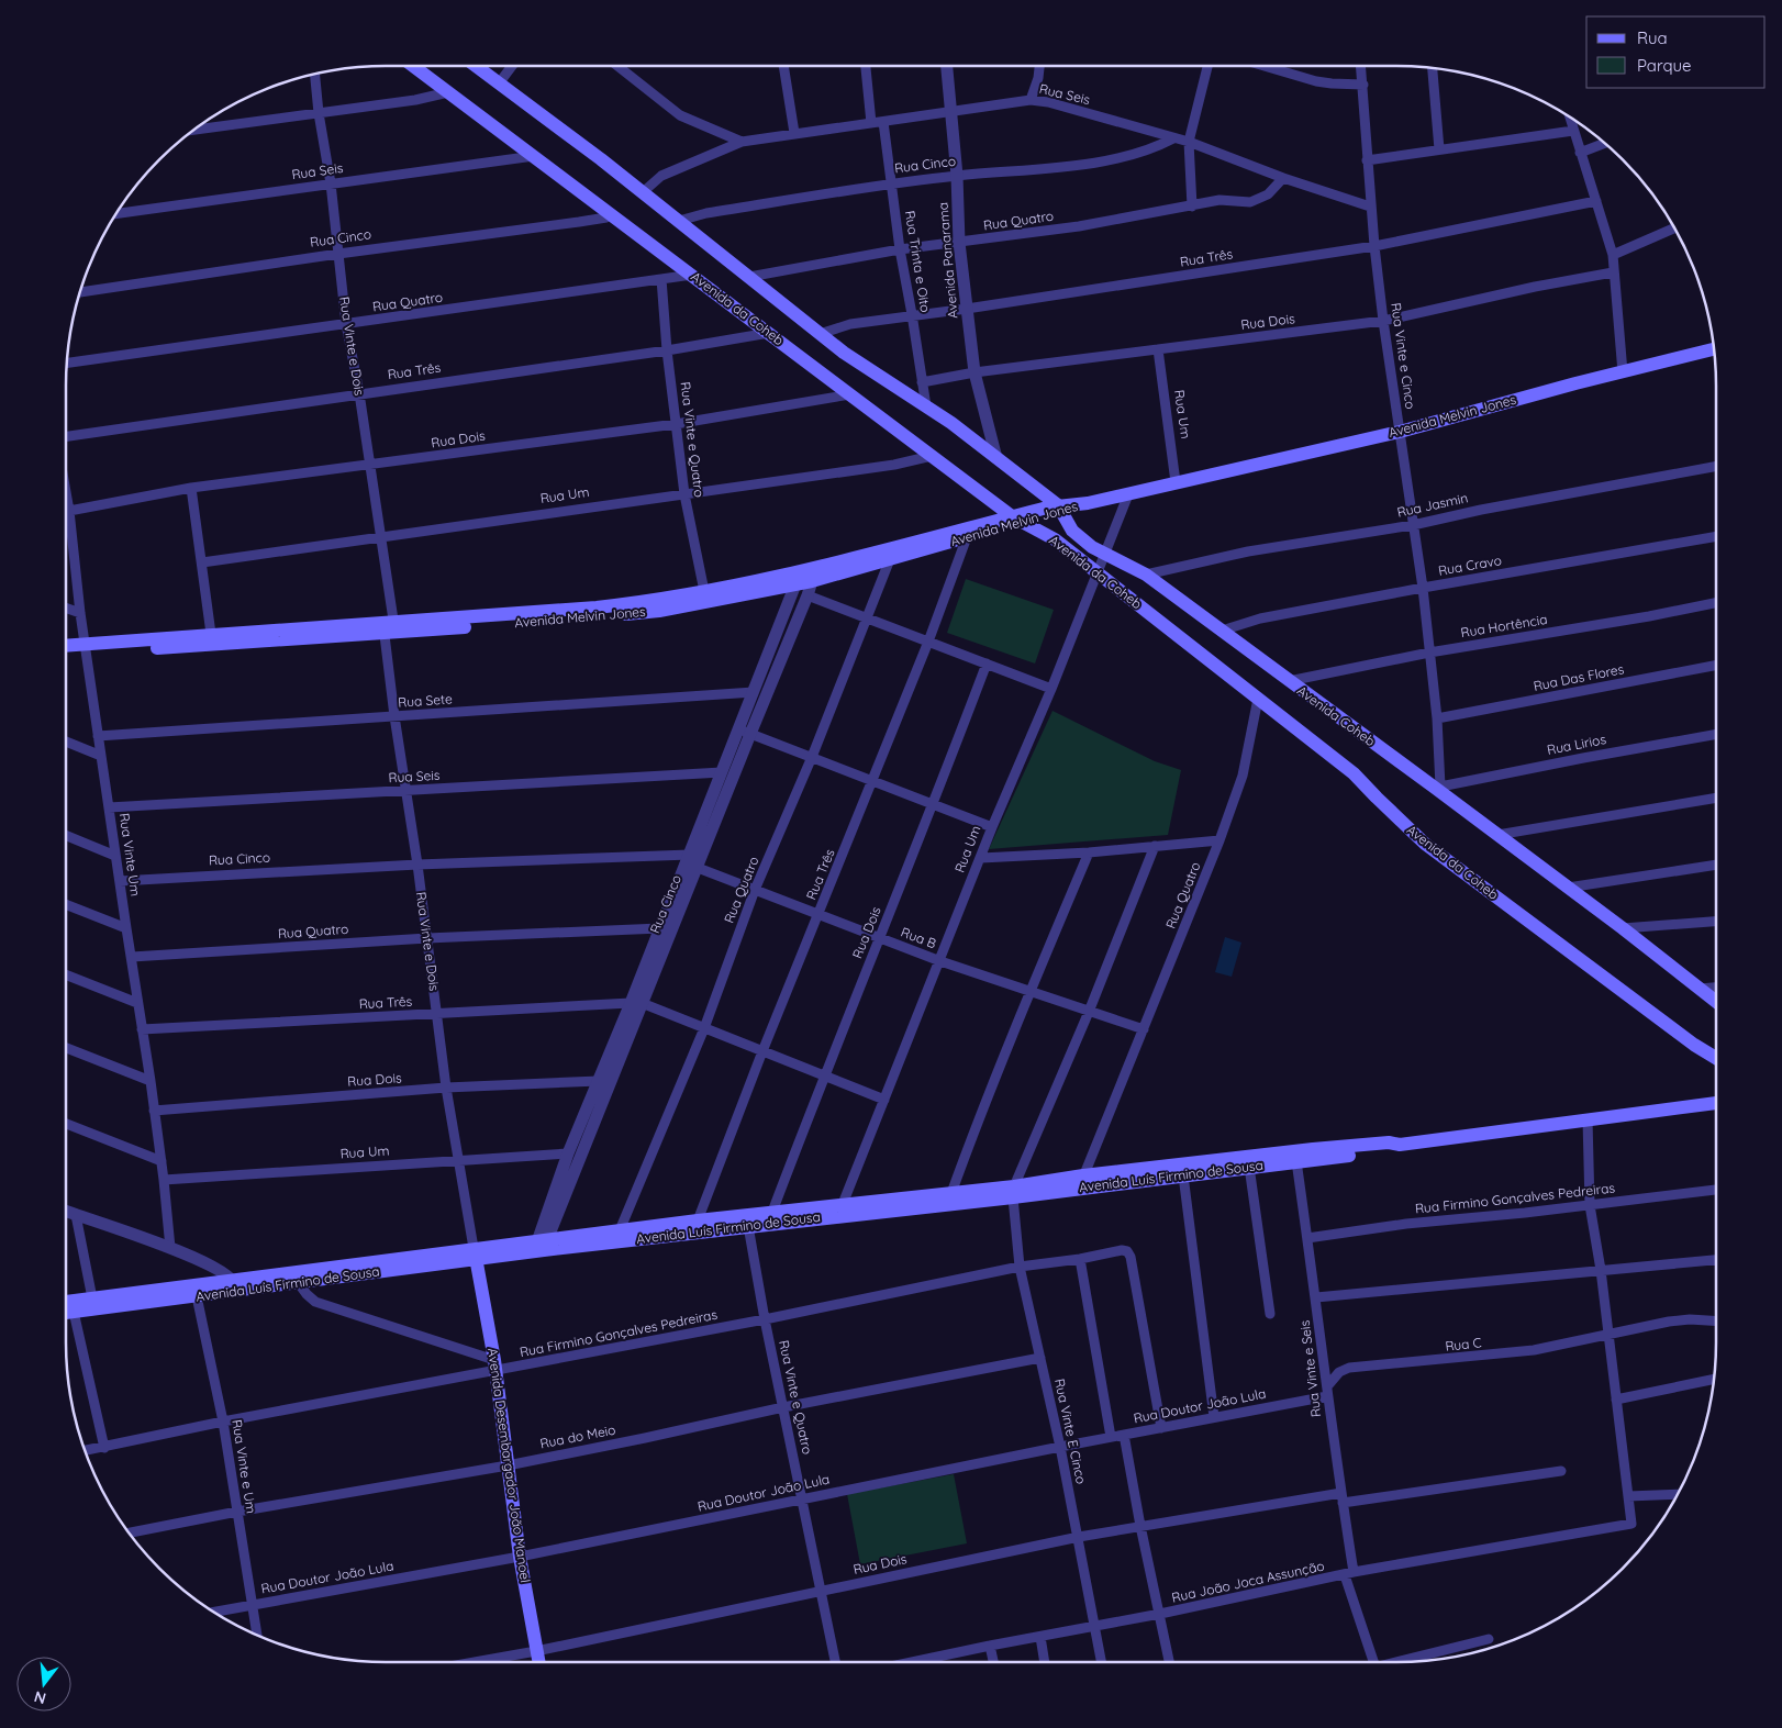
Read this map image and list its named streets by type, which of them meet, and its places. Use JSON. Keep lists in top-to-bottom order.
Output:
{
  "streets": {
    "main road": [
      "Avenida da Coheb",
      "Avenida Melvin Jones",
      "Avenida Coheb",
      "Avenida Luís Firmino de Sousa",
      "Avenida Desembargador João Manoel"
    ],
    "street": [
      "Rua Seis",
      "Rua Cinco",
      "Rua Quatro",
      "Rua Três",
      "Avenida Panarama",
      "Rua Trinta e Oito",
      "Rua Dois",
      "Rua Vinte e Dois",
      "Rua Vinte e Cinco",
      "Rua Um",
      "Rua Vinte e Quatro",
      "Rua Jasmin",
      "Rua Cravo",
      "Rua Hortência",
      "Rua Das Flores",
      "Rua Sete",
      "Rua Lirios",
      "Rua Vinte Um",
      "Rua B",
      "Rua Firmino Gonçalves Pedreiras",
      "Rua C",
      "Rua Vinte e Seis",
      "Rua Doutor João Lula",
      "Rua Vinte E Cinco",
      "Rua do Meio",
      "Rua Vinte e Um",
      "Rua João Joca Assunção"
    ]
  },
  "crossings": [
    ["Rua Seis", "Rua Cinco"],
    ["Rua Seis", "Rua Quatro"],
    ["Rua Seis", "Avenida Panarama"],
    ["Rua Seis", "Rua Trinta e Oito"],
    ["Rua Seis", "Avenida da Coheb"],
    ["Rua Seis", "Rua Vinte e Dois"],
    ["Rua Seis", "Rua Vinte e Cinco"],
    ["Rua Seis", "Rua Vinte Um"],
    ["Rua Cinco", "Rua Quatro"],
    ["Rua Cinco", "Rua Três"],
    ["Rua Cinco", "Avenida Panarama"],
    ["Rua Cinco", "Rua Trinta e Oito"],
    ["Rua Cinco", "Avenida da Coheb"],
    ["Rua Cinco", "Rua Dois"],
    ["Rua Cinco", "Rua Vinte e Dois"],
    ["Rua Cinco", "Rua Um"],
    ["Rua Cinco", "Avenida Melvin Jones"],
    ["Rua Cinco", "Rua Sete"],
    ["Rua Cinco", "Rua Vinte Um"],
    ["Rua Cinco", "Rua B"],
    ["Rua Cinco", "Avenida Luís Firmino de Sousa"],
    ["Rua Quatro", "Avenida Panarama"],
    ["Rua Quatro", "Rua Trinta e Oito"],
    ["Rua Quatro", "Avenida da Coheb"],
    ["Rua Quatro", "Rua Vinte e Dois"],
    ["Rua Quatro", "Avenida Melvin Jones"],
    ["Rua Quatro", "Rua Vinte e Quatro"],
    ["Rua Quatro", "Rua Vinte Um"],
    ["Rua Quatro", "Rua B"],
    ["Rua Quatro", "Avenida Luís Firmino de Sousa"],
    ["Rua Três", "Avenida Panarama"],
    ["Rua Três", "Rua Trinta e Oito"],
    ["Rua Três", "Avenida da Coheb"],
    ["Rua Três", "Rua Vinte e Dois"],
    ["Rua Três", "Rua Vinte e Cinco"],
    ["Rua Três", "Avenida Melvin Jones"],
    ["Rua Três", "Rua Vinte e Quatro"],
    ["Rua Três", "Rua Vinte Um"],
    ["Rua Três", "Rua B"],
    ["Rua Três", "Avenida Luís Firmino de Sousa"],
    ["Avenida Panarama", "Rua Dois"],
    ["Avenida Panarama", "Avenida Coheb"],
    ["Rua Trinta e Oito", "Rua Dois"],
    ["Rua Trinta e Oito", "Avenida Coheb"],
    ["Avenida da Coheb", "Rua Dois"],
    ["Avenida da Coheb", "Rua Um"],
    ["Avenida da Coheb", "Avenida Melvin Jones"],
    ["Rua Dois", "Rua Vinte e Dois"],
    ["Rua Dois", "Rua Vinte e Cinco"],
    ["Rua Dois", "Rua Um"],
    ["Rua Dois", "Rua Vinte e Quatro"],
    ["Rua Dois", "Rua Vinte Um"],
    ["Rua Dois", "Rua B"],
    ["Rua Dois", "Avenida Luís Firmino de Sousa"],
    ["Rua Dois", "Rua Vinte e Seis"],
    ["Rua Dois", "Rua Vinte E Cinco"],
    ["Rua Dois", "Avenida Desembargador João Manoel"],
    ["Rua Vinte e Dois", "Rua Um"],
    ["Rua Vinte e Dois", "Avenida Melvin Jones"],
    ["Rua Vinte e Dois", "Rua Sete"],
    ["Rua Vinte e Dois", "Avenida Luís Firmino de Sousa"],
    ["Rua Vinte e Dois", "Avenida Desembargador João Manoel"],
    ["Rua Vinte e Cinco", "Avenida Melvin Jones"],
    ["Rua Vinte e Cinco", "Rua Jasmin"],
    ["Rua Vinte e Cinco", "Rua Cravo"],
    ["Rua Vinte e Cinco", "Rua Hortência"],
    ["Rua Vinte e Cinco", "Rua Das Flores"],
    ["Rua Vinte e Cinco", "Avenida Coheb"],
    ["Rua Vinte e Cinco", "Rua Lirios"],
    ["Rua Um", "Avenida Melvin Jones"],
    ["Rua Um", "Rua Vinte e Quatro"],
    ["Rua Um", "Avenida Coheb"],
    ["Rua Um", "Rua Vinte Um"],
    ["Rua Um", "Rua B"],
    ["Rua Um", "Avenida Luís Firmino de Sousa"],
    ["Avenida Melvin Jones", "Rua Vinte e Quatro"],
    ["Avenida Melvin Jones", "Avenida Coheb"],
    ["Avenida Melvin Jones", "Rua Vinte Um"],
    ["Rua Vinte e Quatro", "Avenida Luís Firmino de Sousa"],
    ["Rua Vinte e Quatro", "Rua Firmino Gonçalves Pedreiras"],
    ["Rua Vinte e Quatro", "Rua Doutor João Lula"],
    ["Rua Vinte e Quatro", "Rua do Meio"],
    ["Rua Jasmin", "Avenida Coheb"],
    ["Rua Cravo", "Avenida Coheb"],
    ["Rua Hortência", "Avenida Coheb"],
    ["Rua Sete", "Rua Vinte Um"],
    ["Avenida Coheb", "Rua Lirios"],
    ["Avenida Luís Firmino de Sousa", "Rua Vinte e Seis"],
    ["Avenida Luís Firmino de Sousa", "Rua Vinte E Cinco"],
    ["Avenida Luís Firmino de Sousa", "Avenida Desembargador João Manoel"],
    ["Avenida Luís Firmino de Sousa", "Rua Vinte e Um"],
    ["Rua Firmino Gonçalves Pedreiras", "Rua Vinte e Seis"],
    ["Rua Firmino Gonçalves Pedreiras", "Rua Doutor João Lula"],
    ["Rua Firmino Gonçalves Pedreiras", "Rua Vinte E Cinco"],
    ["Rua Firmino Gonçalves Pedreiras", "Avenida Desembargador João Manoel"],
    ["Rua Firmino Gonçalves Pedreiras", "Rua Vinte e Um"],
    ["Rua C", "Rua Vinte e Seis"],
    ["Rua C", "Rua Doutor João Lula"],
    ["Rua Vinte e Seis", "Rua Doutor João Lula"],
    ["Rua Vinte e Seis", "Rua João Joca Assunção"],
    ["Rua Doutor João Lula", "Rua Vinte E Cinco"],
    ["Rua Doutor João Lula", "Avenida Desembargador João Manoel"],
    ["Rua Doutor João Lula", "Rua Vinte e Um"],
    ["Rua Vinte E Cinco", "Rua do Meio"],
    ["Rua Vinte E Cinco", "Rua João Joca Assunção"],
    ["Rua do Meio", "Avenida Desembargador João Manoel"],
    ["Rua do Meio", "Rua Vinte e Um"]
  ],
  "legend": ["Rua", "Parque"],
  "north": "bottom"
}
